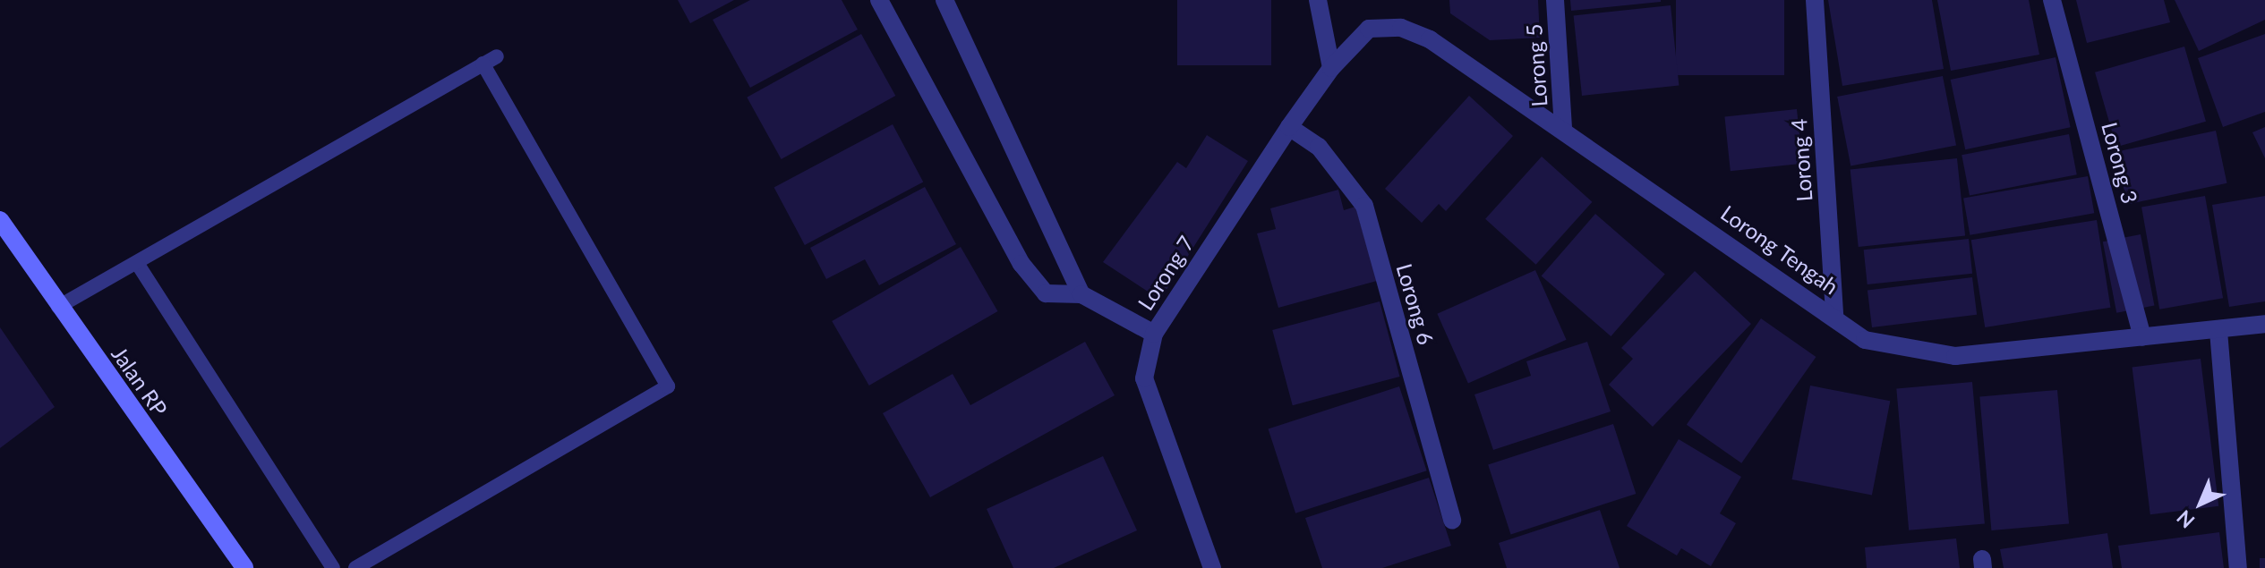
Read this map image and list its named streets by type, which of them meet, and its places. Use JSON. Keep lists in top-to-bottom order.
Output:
{
  "streets": {
    "street": [
      "Lorong 5",
      "Lorong 4",
      "Lorong 3",
      "Lorong Tengah",
      "Lorong 7",
      "Lorong 6",
      "Jalan RP"
    ]
  },
  "crossings": [
    ["Lorong 5", "Lorong Tengah"],
    ["Lorong 4", "Lorong Tengah"],
    ["Lorong 3", "Lorong Tengah"],
    ["Lorong Tengah", "Lorong 7"],
    ["Lorong 7", "Lorong 6"]
  ],
  "north": "bottom left"
}
